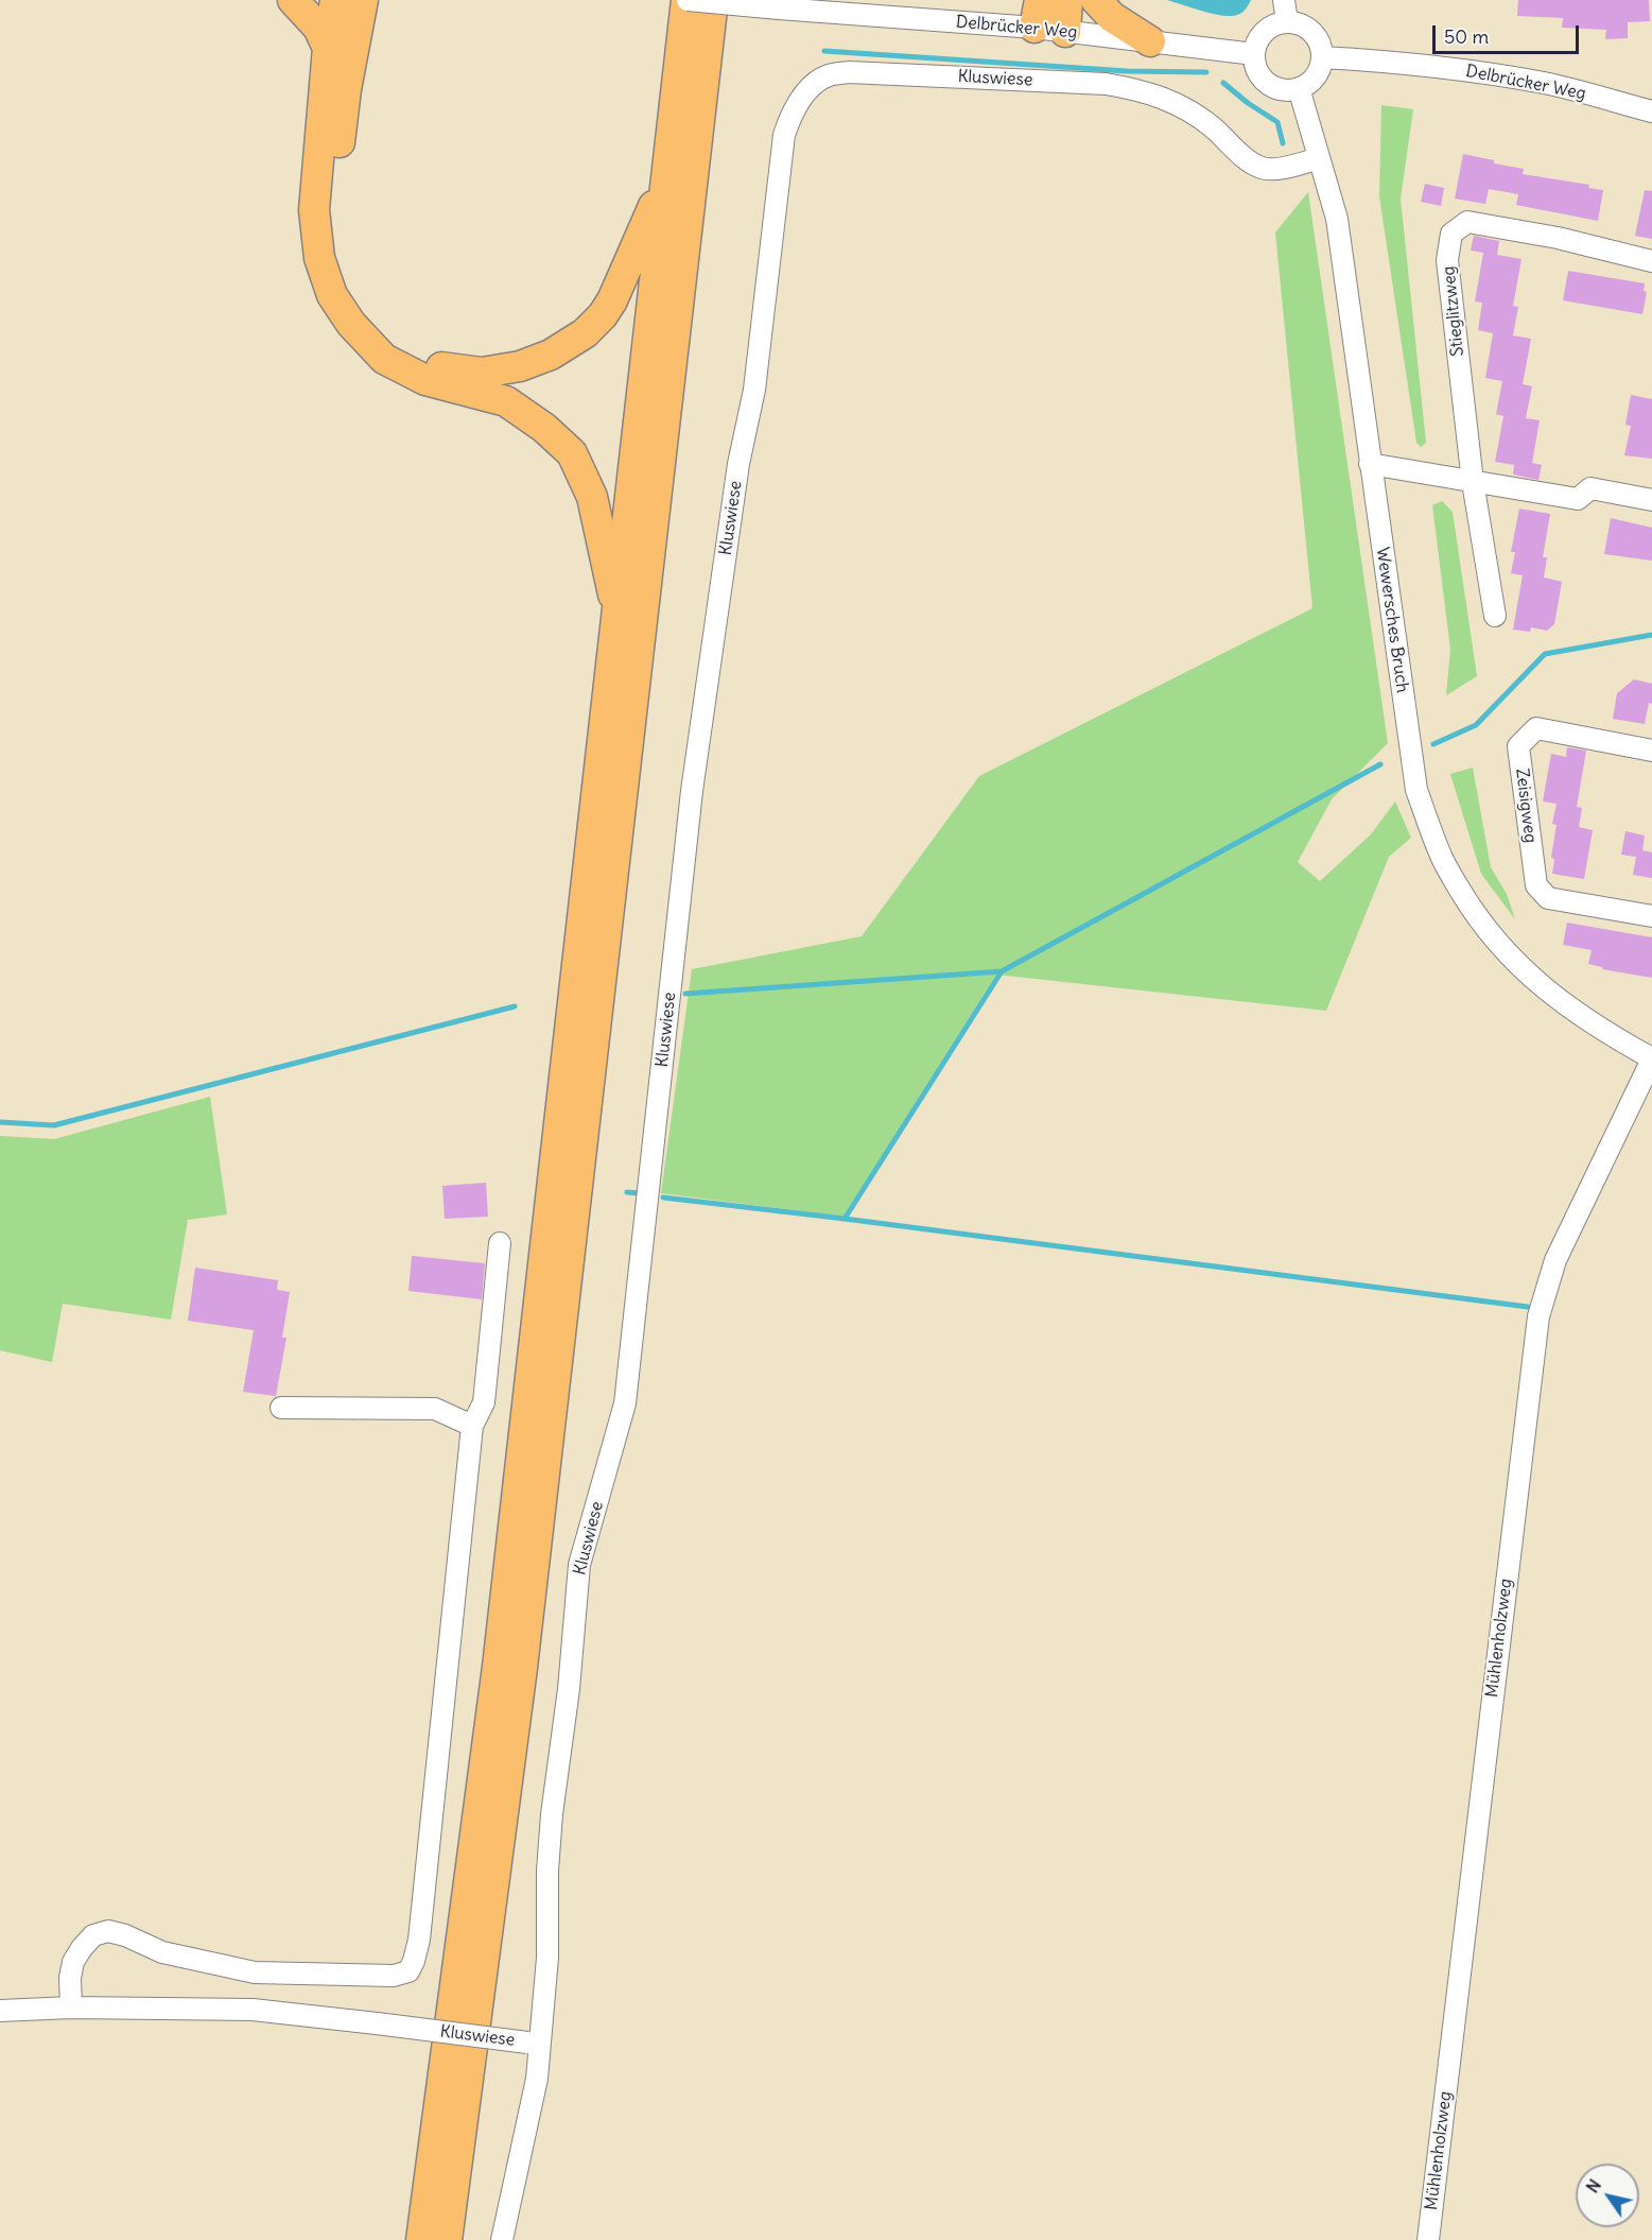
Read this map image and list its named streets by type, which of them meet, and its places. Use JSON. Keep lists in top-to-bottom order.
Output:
{
  "streets": {
    "street": [
      "Delbrücker Weg",
      "Kluswiese",
      "Stieglitzweg",
      "Wewersches Bruch",
      "Zeisigweg",
      "Mühlenholzweg"
    ]
  },
  "crossings": [
    ["Delbrücker Weg", "Wewersches Bruch"],
    ["Kluswiese", "Wewersches Bruch"],
    ["Wewersches Bruch", "Mühlenholzweg"]
  ],
  "scale_bar": "50 m",
  "north": "top left"
}
